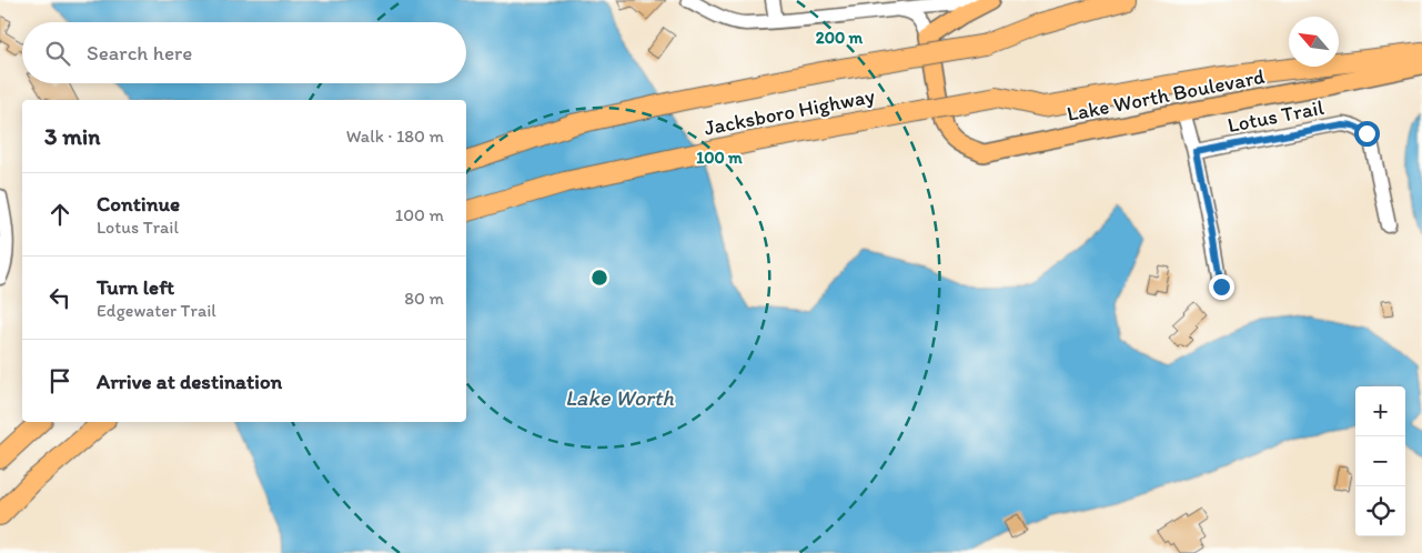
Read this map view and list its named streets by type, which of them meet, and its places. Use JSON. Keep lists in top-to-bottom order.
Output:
{
  "streets": {
    "highway": ["Jacksboro Highway"],
    "main road": ["Lake Worth Boulevard"],
    "street": ["Lotus Trail"]
  },
  "water": ["Lake Worth"],
  "north": "top left",
  "page": {
    "search": "Search here",
    "heading": ["3 min", "Walk · 180 m"],
    "list": [
      ["Continue", "Lotus Trail", "100 m"],
      ["Turn left", "Edgewater Trail", "80 m"],
      "Arrive at destination"
    ],
    "map_buttons": ["+", "−"]
  },
  "rings": ["200 m", "100 m"]
}
